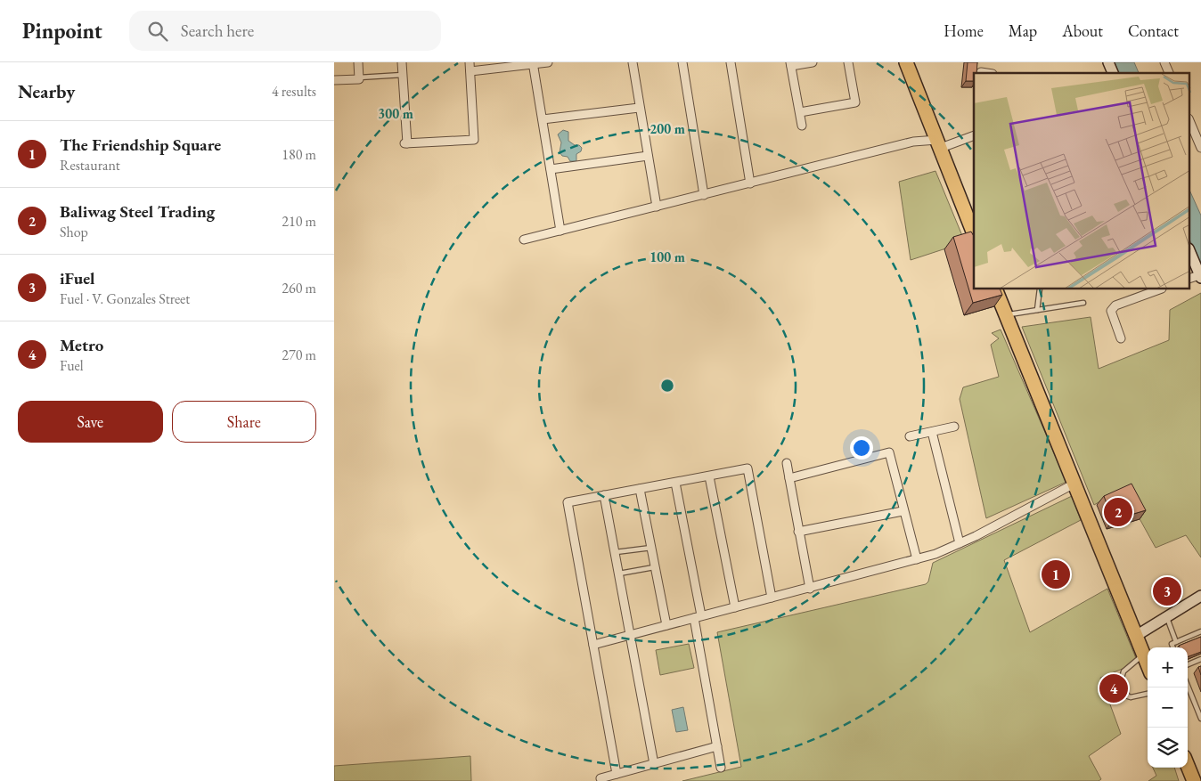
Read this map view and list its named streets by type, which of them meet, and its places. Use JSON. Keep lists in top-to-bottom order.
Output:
{
  "page": {
    "header": "Pinpoint",
    "search": "Search here",
    "nav": [
      "Home",
      "Map",
      "About",
      "Contact"
    ],
    "heading": ["Nearby", "4 results"],
    "list": [
      {
        "mark": "1",
        "name": "The Friendship Square",
        "note": "Restaurant",
        "value": "180 m"
      },
      {
        "mark": "2",
        "name": "Baliwag Steel Trading",
        "note": "Shop",
        "value": "210 m"
      },
      {
        "mark": "3",
        "name": "iFuel",
        "note": "Fuel · V. Gonzales Street",
        "value": "260 m"
      },
      {
        "mark": "4",
        "name": "Metro",
        "note": "Fuel",
        "value": "270 m"
      }
    ],
    "buttons": ["Save", "Share"],
    "pins": [
      "2",
      "1",
      "3",
      "4"
    ],
    "map_buttons": ["+", "−"]
  },
  "rings": ["300 m", "200 m", "100 m"]
}
